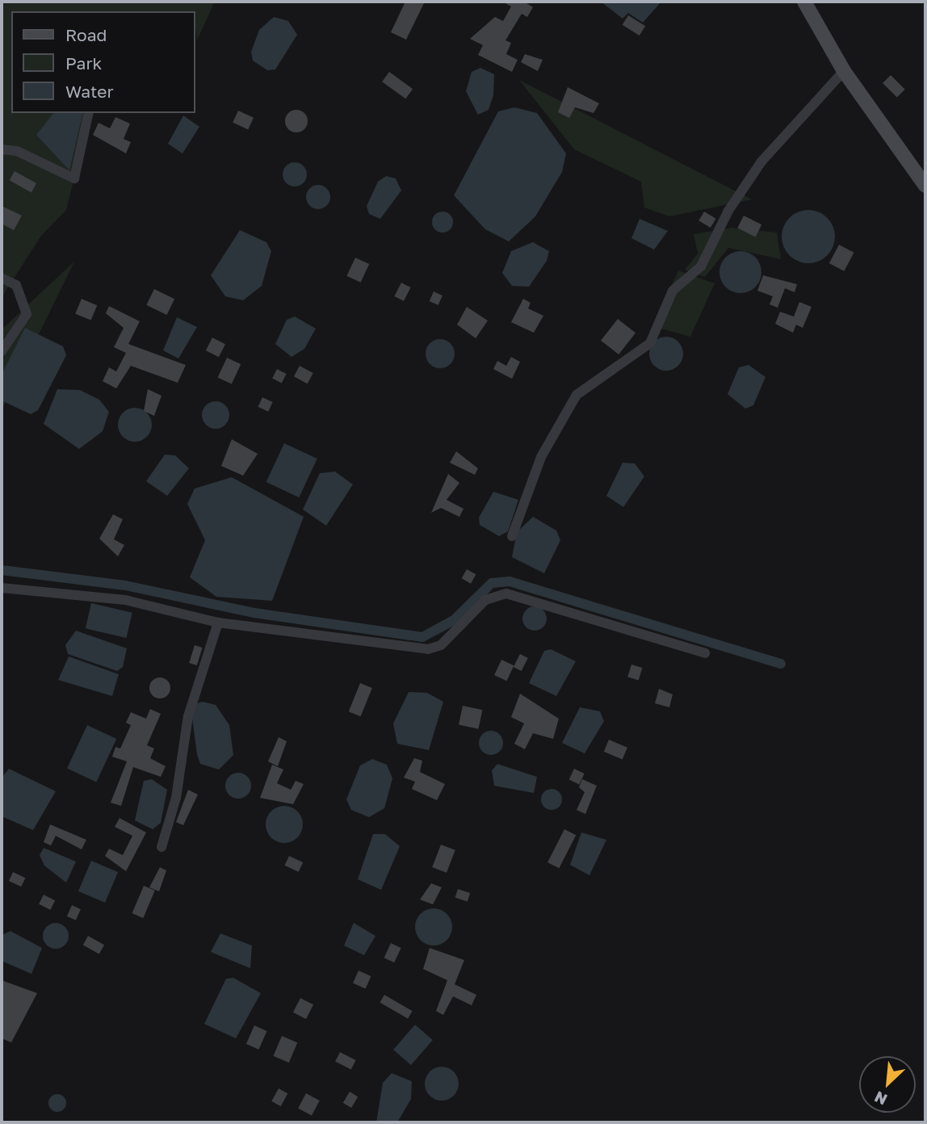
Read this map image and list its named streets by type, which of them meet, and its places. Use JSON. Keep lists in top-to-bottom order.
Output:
{
  "legend": ["Road", "Park", "Water"],
  "north": "bottom left"
}
